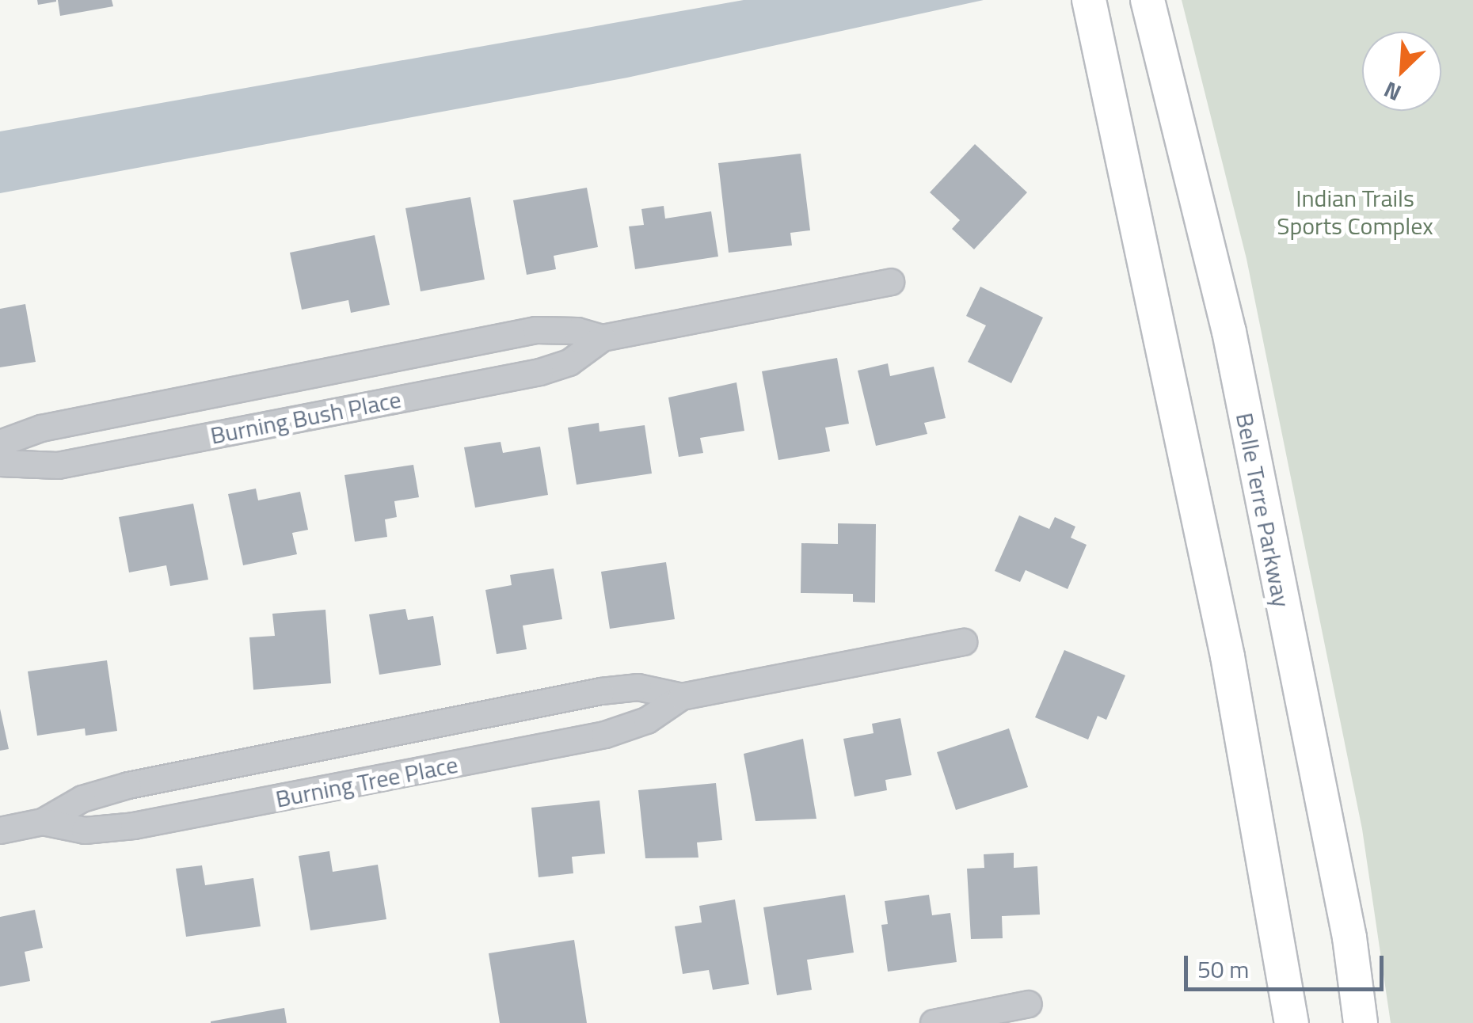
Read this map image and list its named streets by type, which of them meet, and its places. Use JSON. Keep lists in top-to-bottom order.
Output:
{
  "streets": {
    "main road": ["Belle Terre Parkway"],
    "street": ["Burning Bush Place", "Burning Tree Place"]
  },
  "parks": ["Indian Trails Sports Complex"],
  "scale_bar": "50 m",
  "north": "bottom left"
}
